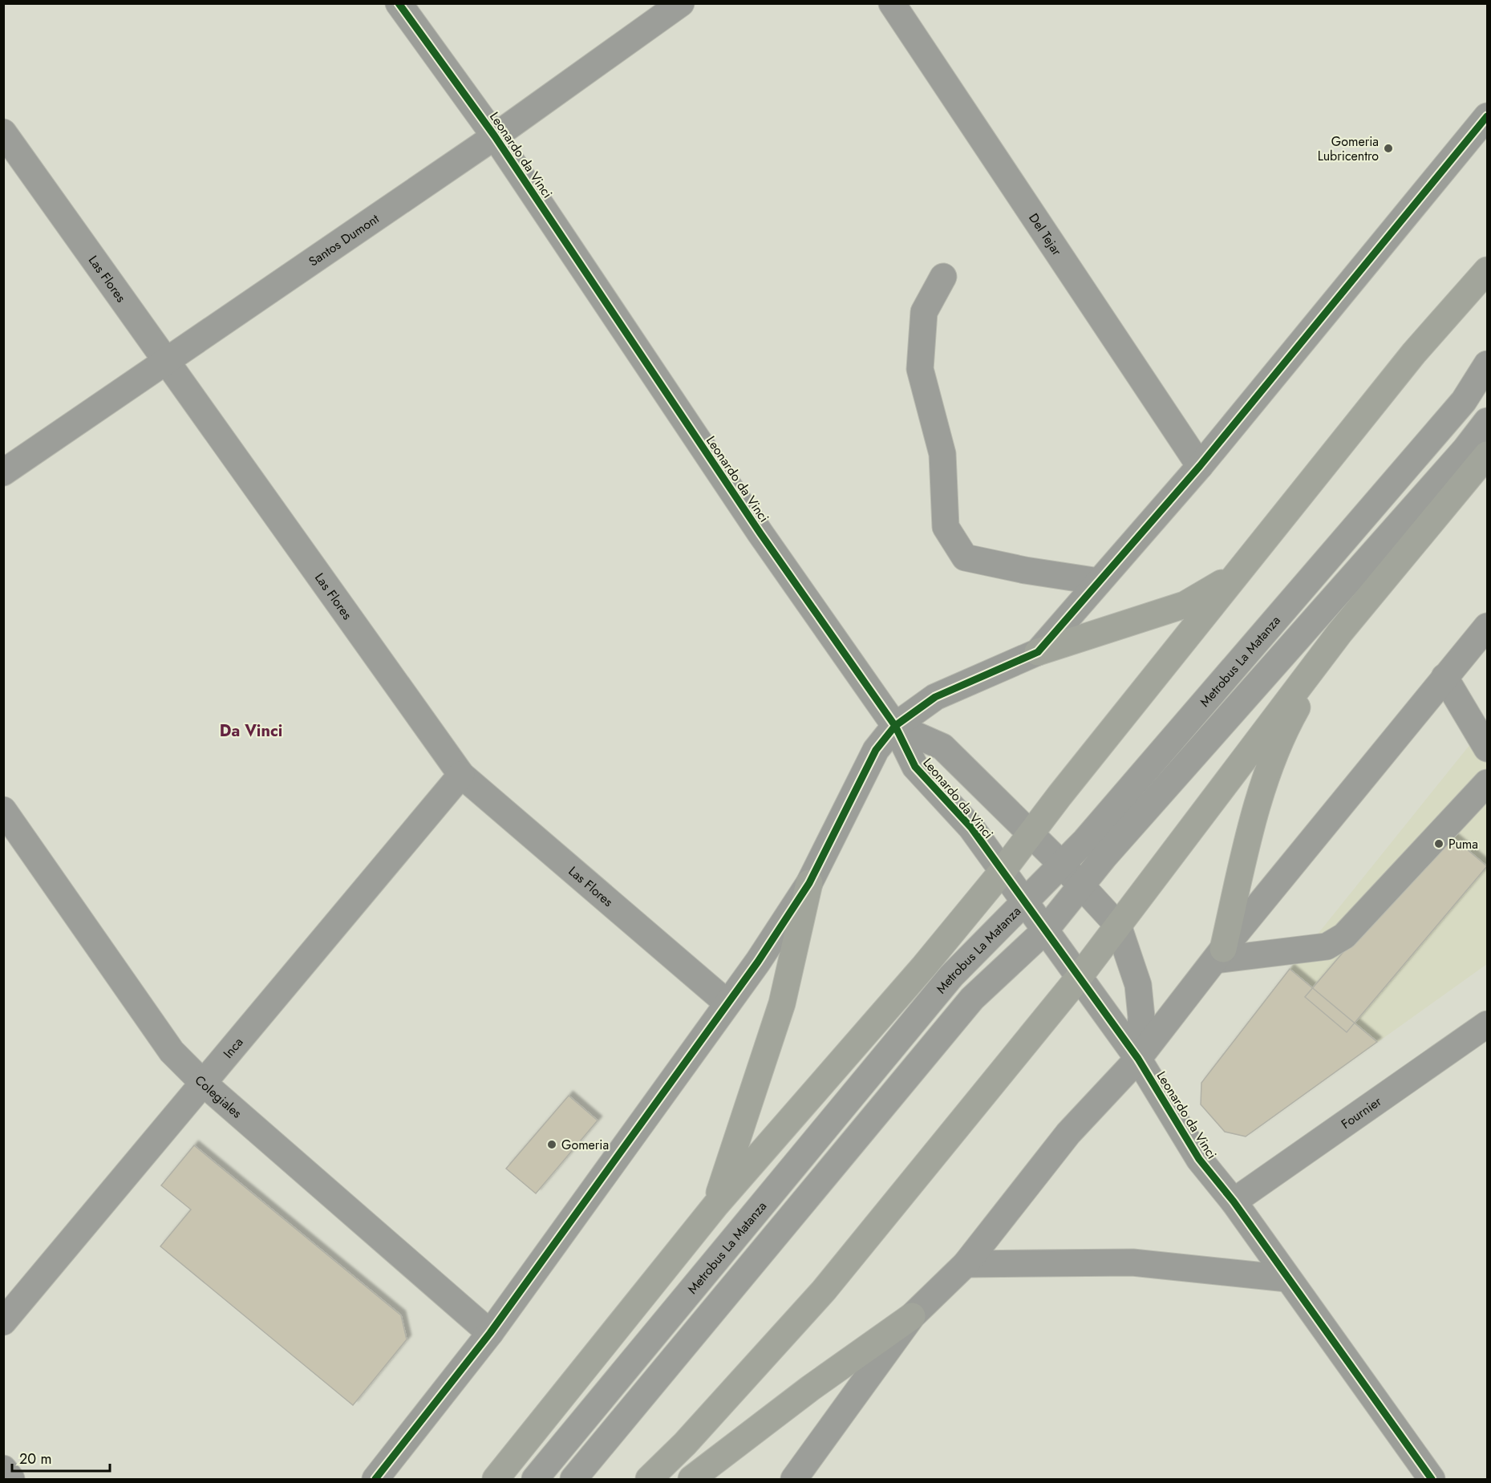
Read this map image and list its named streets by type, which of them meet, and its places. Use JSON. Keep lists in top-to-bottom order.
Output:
{
  "streets": {
    "street": [
      "Leonardo da Vinci",
      "Del Tejar",
      "Santos Dumont",
      "Las Flores",
      "Metrobus La Matanza",
      "Inca",
      "Colegiales",
      "Fournier"
    ]
  },
  "crossings": [
    ["Leonardo da Vinci", "Santos Dumont"],
    ["Leonardo da Vinci", "Metrobus La Matanza"],
    ["Leonardo da Vinci", "Fournier"],
    ["Santos Dumont", "Las Flores"],
    ["Las Flores", "Inca"],
    ["Inca", "Colegiales"]
  ],
  "districts": ["Da Vinci"],
  "places": ["Gomeria Lubricentro", "Puma", "Gomeria"],
  "scale_bar": "20 m"
}
